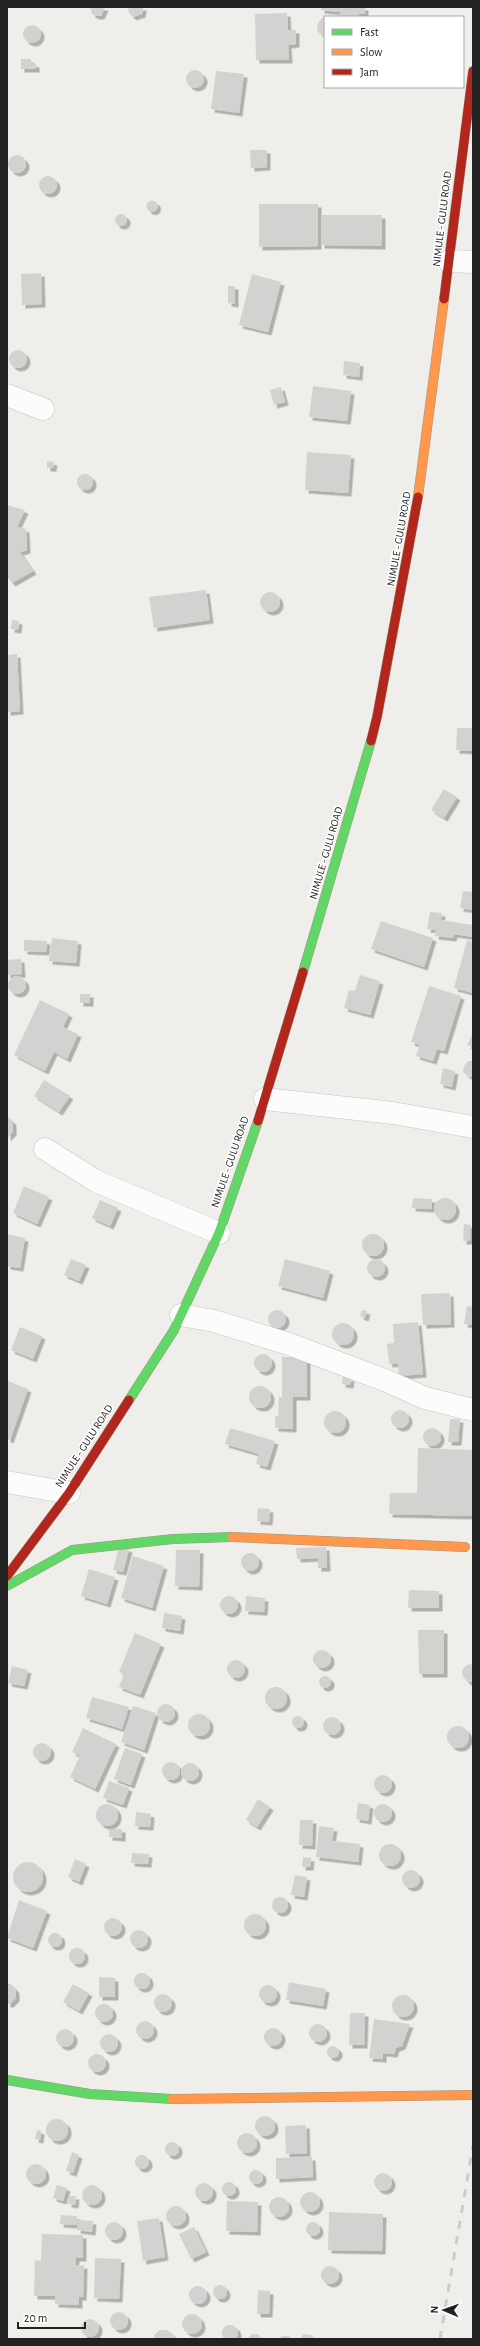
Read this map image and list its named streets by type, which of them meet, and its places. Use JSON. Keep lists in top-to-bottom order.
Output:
{
  "streets": {
    "main road": ["NIMULE - GULU ROAD"]
  },
  "legend": ["Fast", "Slow", "Jam"],
  "scale_bar": "20 m",
  "north": "left"
}
